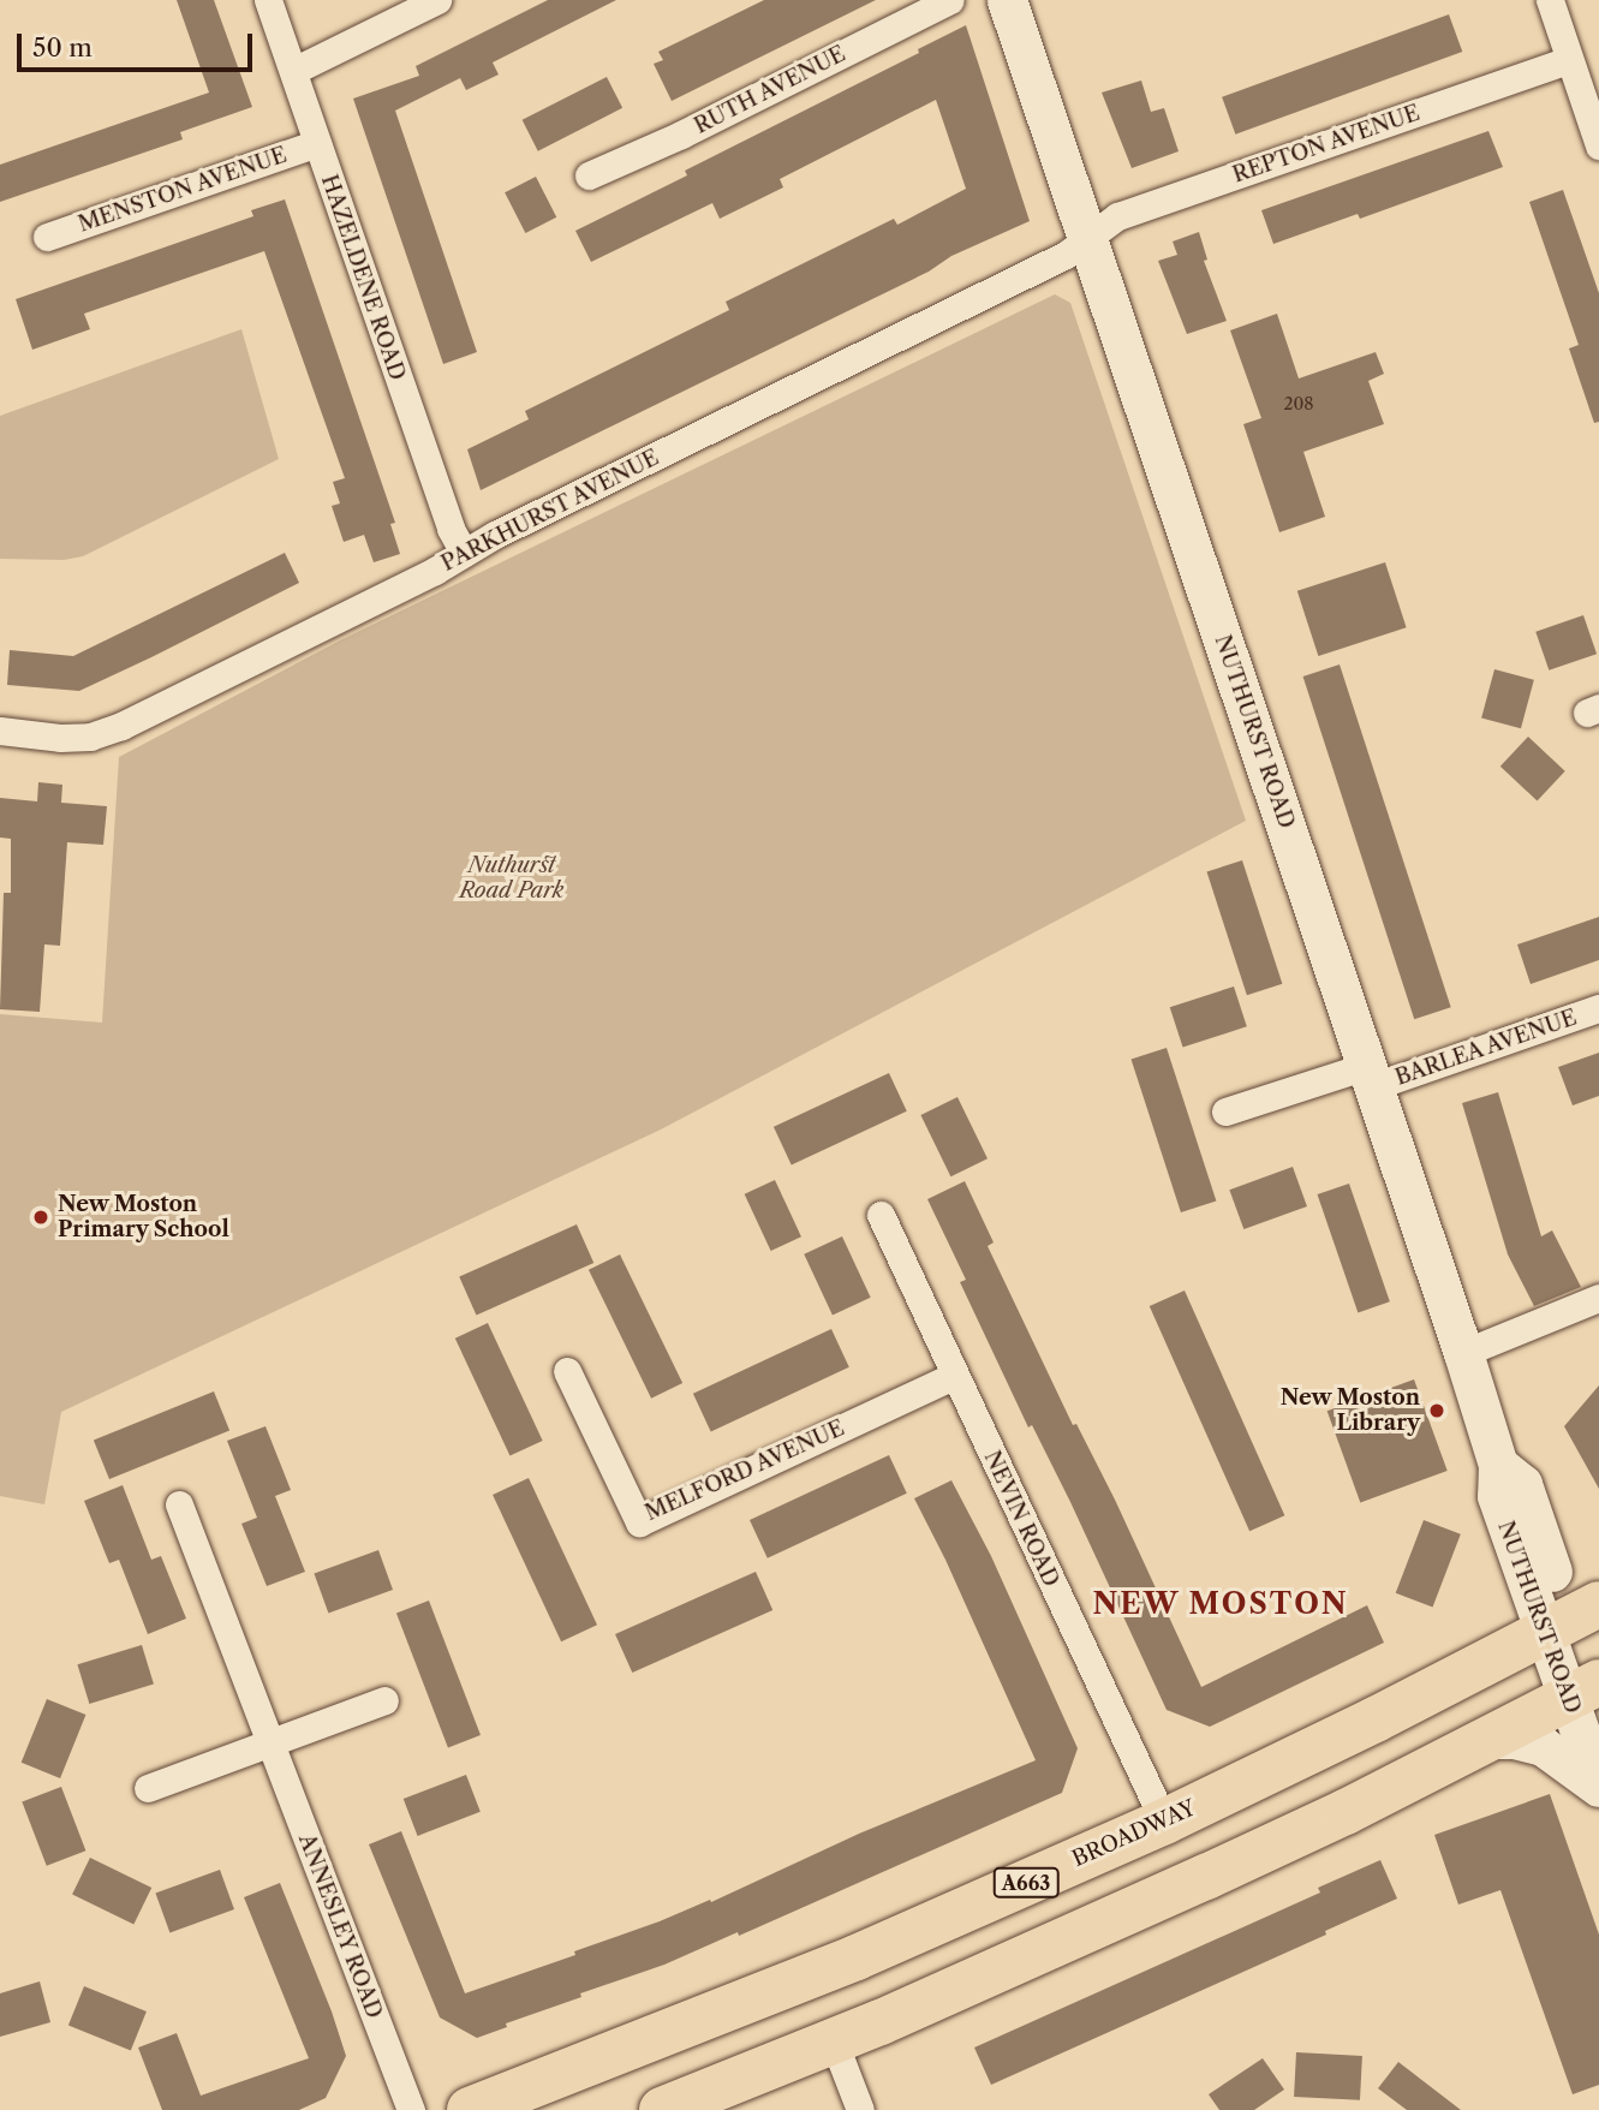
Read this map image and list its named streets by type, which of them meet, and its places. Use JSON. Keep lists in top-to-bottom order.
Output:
{
  "streets": {
    "highway": ["BROADWAY", "A663"],
    "street": [
      "RUTH AVENUE",
      "REPTON AVENUE",
      "MENSTON AVENUE",
      "HAZELDENE ROAD",
      "PARKHURST AVENUE",
      "NUTHURST ROAD",
      "BARLEA AVENUE",
      "MELFORD AVENUE",
      "NEVIN ROAD",
      "ANNESLEY ROAD"
    ]
  },
  "crossings": [
    ["REPTON AVENUE", "PARKHURST AVENUE"],
    ["REPTON AVENUE", "NUTHURST ROAD"],
    ["MENSTON AVENUE", "HAZELDENE ROAD"],
    ["HAZELDENE ROAD", "PARKHURST AVENUE"],
    ["PARKHURST AVENUE", "NUTHURST ROAD"],
    ["NUTHURST ROAD", "BARLEA AVENUE"],
    ["NUTHURST ROAD", "BROADWAY"],
    ["MELFORD AVENUE", "NEVIN ROAD"],
    ["NEVIN ROAD", "BROADWAY"]
  ],
  "districts": ["NEW MOSTON"],
  "parks": ["Nuthurst Road Park"],
  "places": ["New Moston Primary School", "New Moston Library"],
  "house_numbers": ["208"],
  "scale_bar": "50 m"
}
